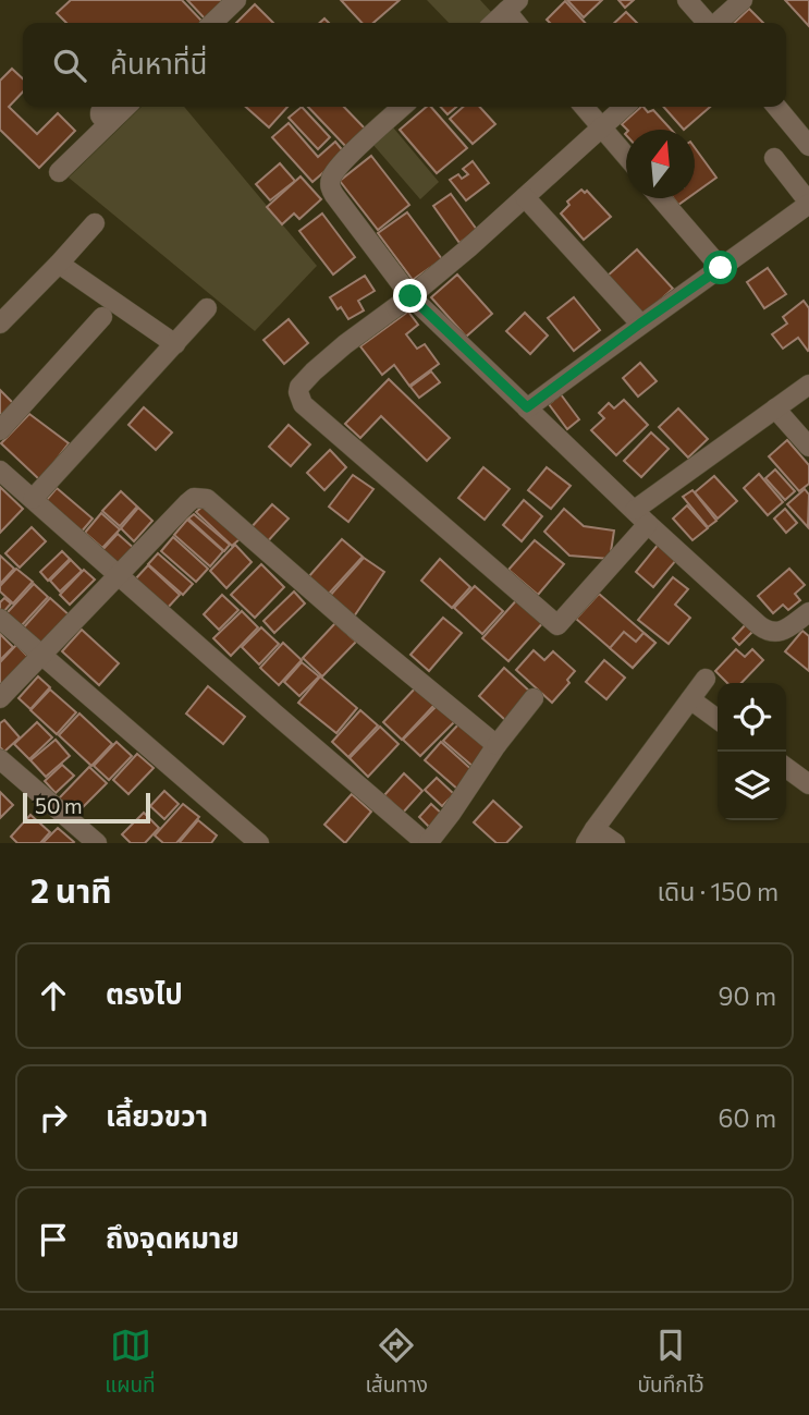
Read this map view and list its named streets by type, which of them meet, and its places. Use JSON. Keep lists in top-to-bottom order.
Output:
{
  "scale_bar": "50 m",
  "north": "top",
  "page": {
    "search": "ค้นหาที่นี่",
    "scale": "50 m",
    "heading": ["2 นาที", "เดิน · 150 m"],
    "list": [
      ["ตรงไป", "90 m"],
      ["เลี้ยวขวา", "60 m"],
      "ถึงจุดหมาย"
    ],
    "nav": ["แผนที่", "เส้นทาง", "บันทึกไว้"]
  }
}
